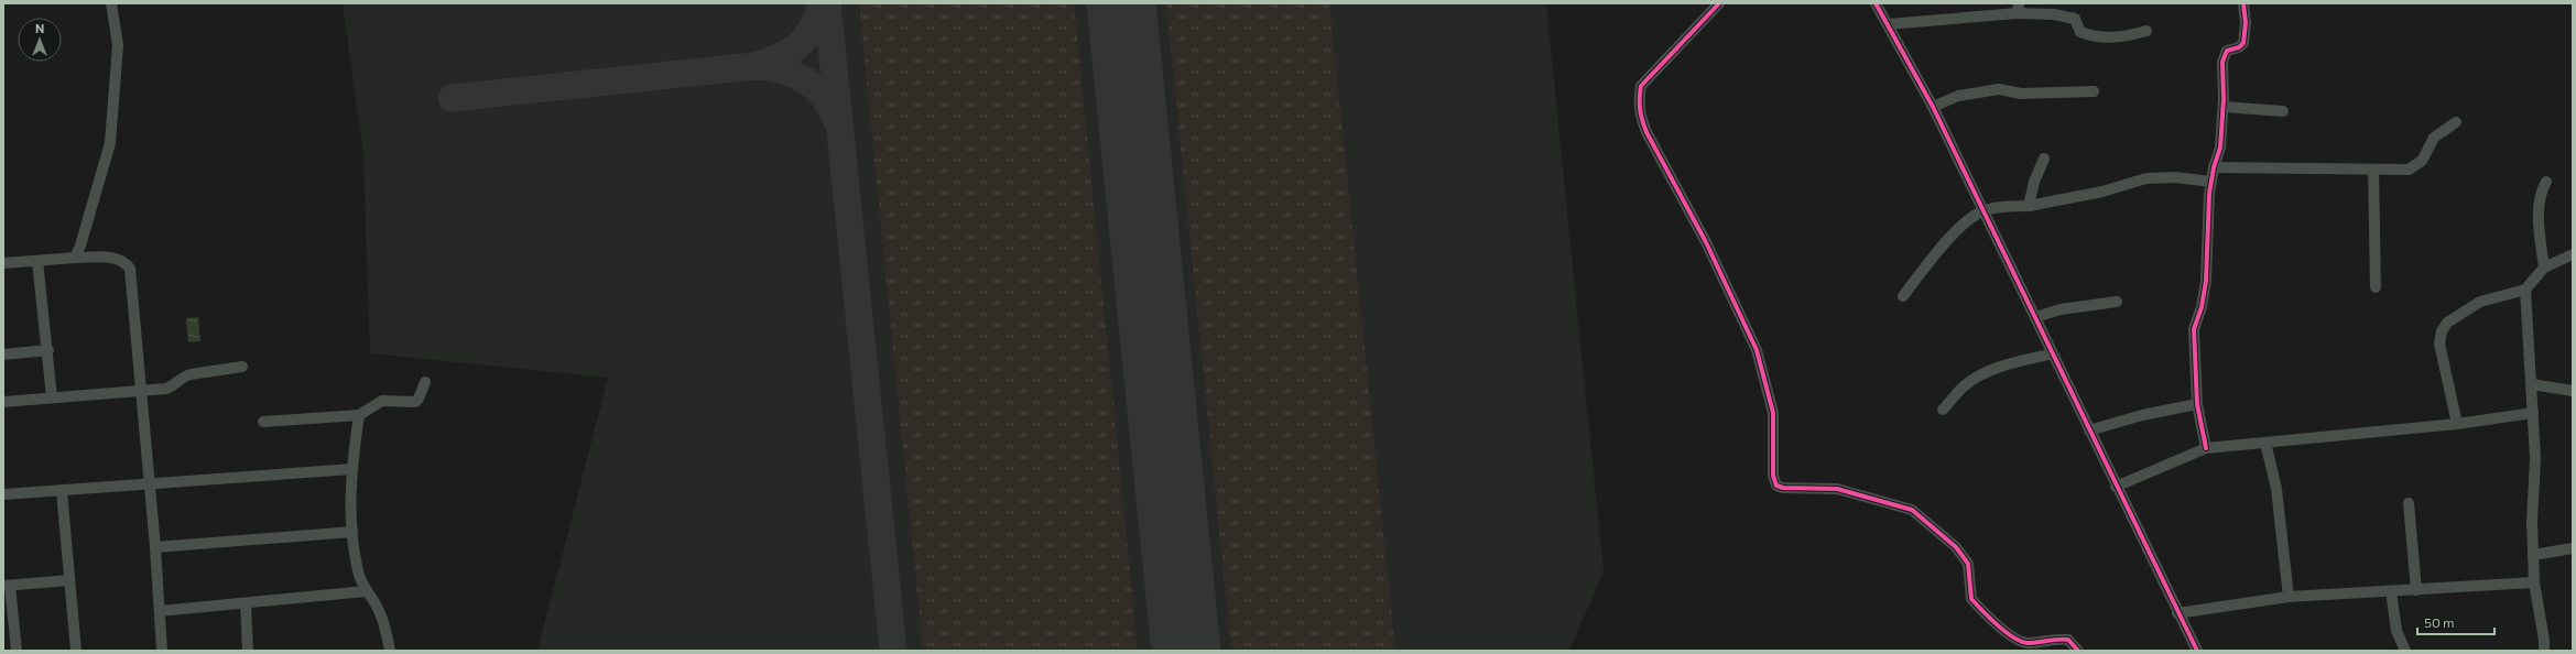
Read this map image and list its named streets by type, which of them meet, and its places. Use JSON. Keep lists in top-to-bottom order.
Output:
{
  "scale_bar": "50 m",
  "north": "top"
}
